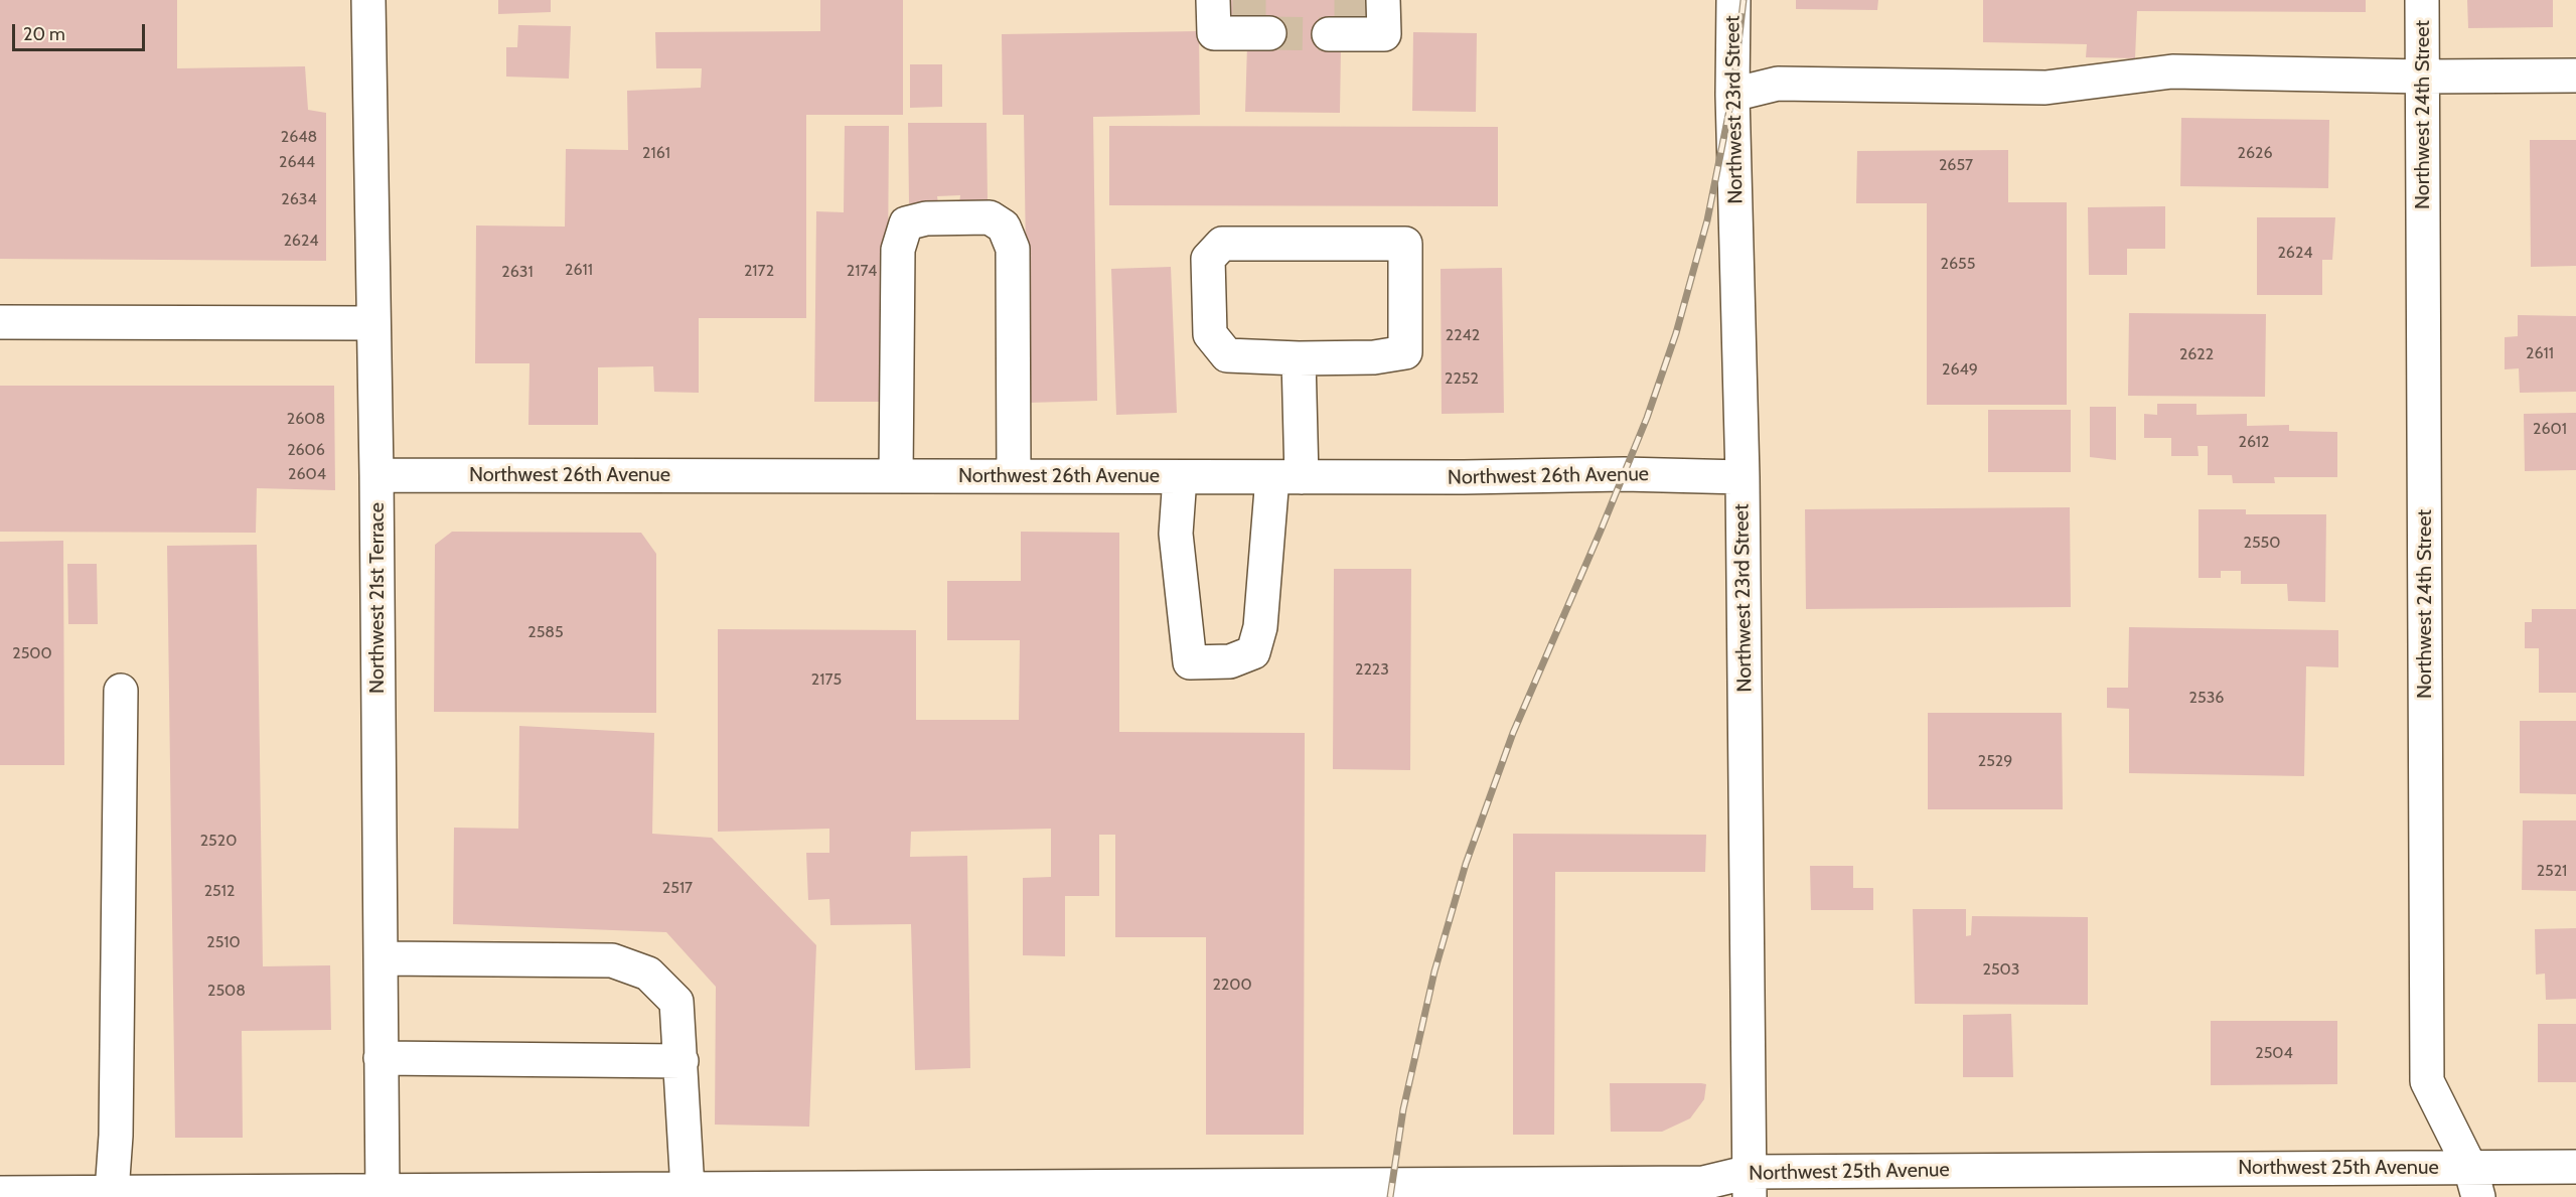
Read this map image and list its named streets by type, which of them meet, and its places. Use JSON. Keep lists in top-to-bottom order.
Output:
{
  "streets": {
    "street": [
      "Northwest 23rd Street",
      "Northwest 24th Street",
      "Northwest 26th Avenue",
      "Northwest 21st Terrace",
      "Northwest 25th Avenue"
    ]
  },
  "crossings": [
    ["Northwest 23rd Street", "Northwest 26th Avenue"],
    ["Northwest 23rd Street", "Northwest 25th Avenue"],
    ["Northwest 24th Street", "Northwest 25th Avenue"],
    ["Northwest 26th Avenue", "Northwest 21st Terrace"],
    ["Northwest 21st Terrace", "Northwest 25th Avenue"]
  ],
  "house_numbers": [
    "2648",
    "2161",
    "2626",
    "2644",
    "2657",
    "2634",
    "2624",
    "2624",
    "2655",
    "2611",
    "2172",
    "2174",
    "2631",
    "2242",
    "2611",
    "2622",
    "2649",
    "2252",
    "2608",
    "2601",
    "2612",
    "2606",
    "2604",
    "2550",
    "2585",
    "2500",
    "2223",
    "2175",
    "2536",
    "2529",
    "2520",
    "2521",
    "2517",
    "2512",
    "2510",
    "2503",
    "2200",
    "2508",
    "2504"
  ],
  "scale_bar": "20 m"
}
